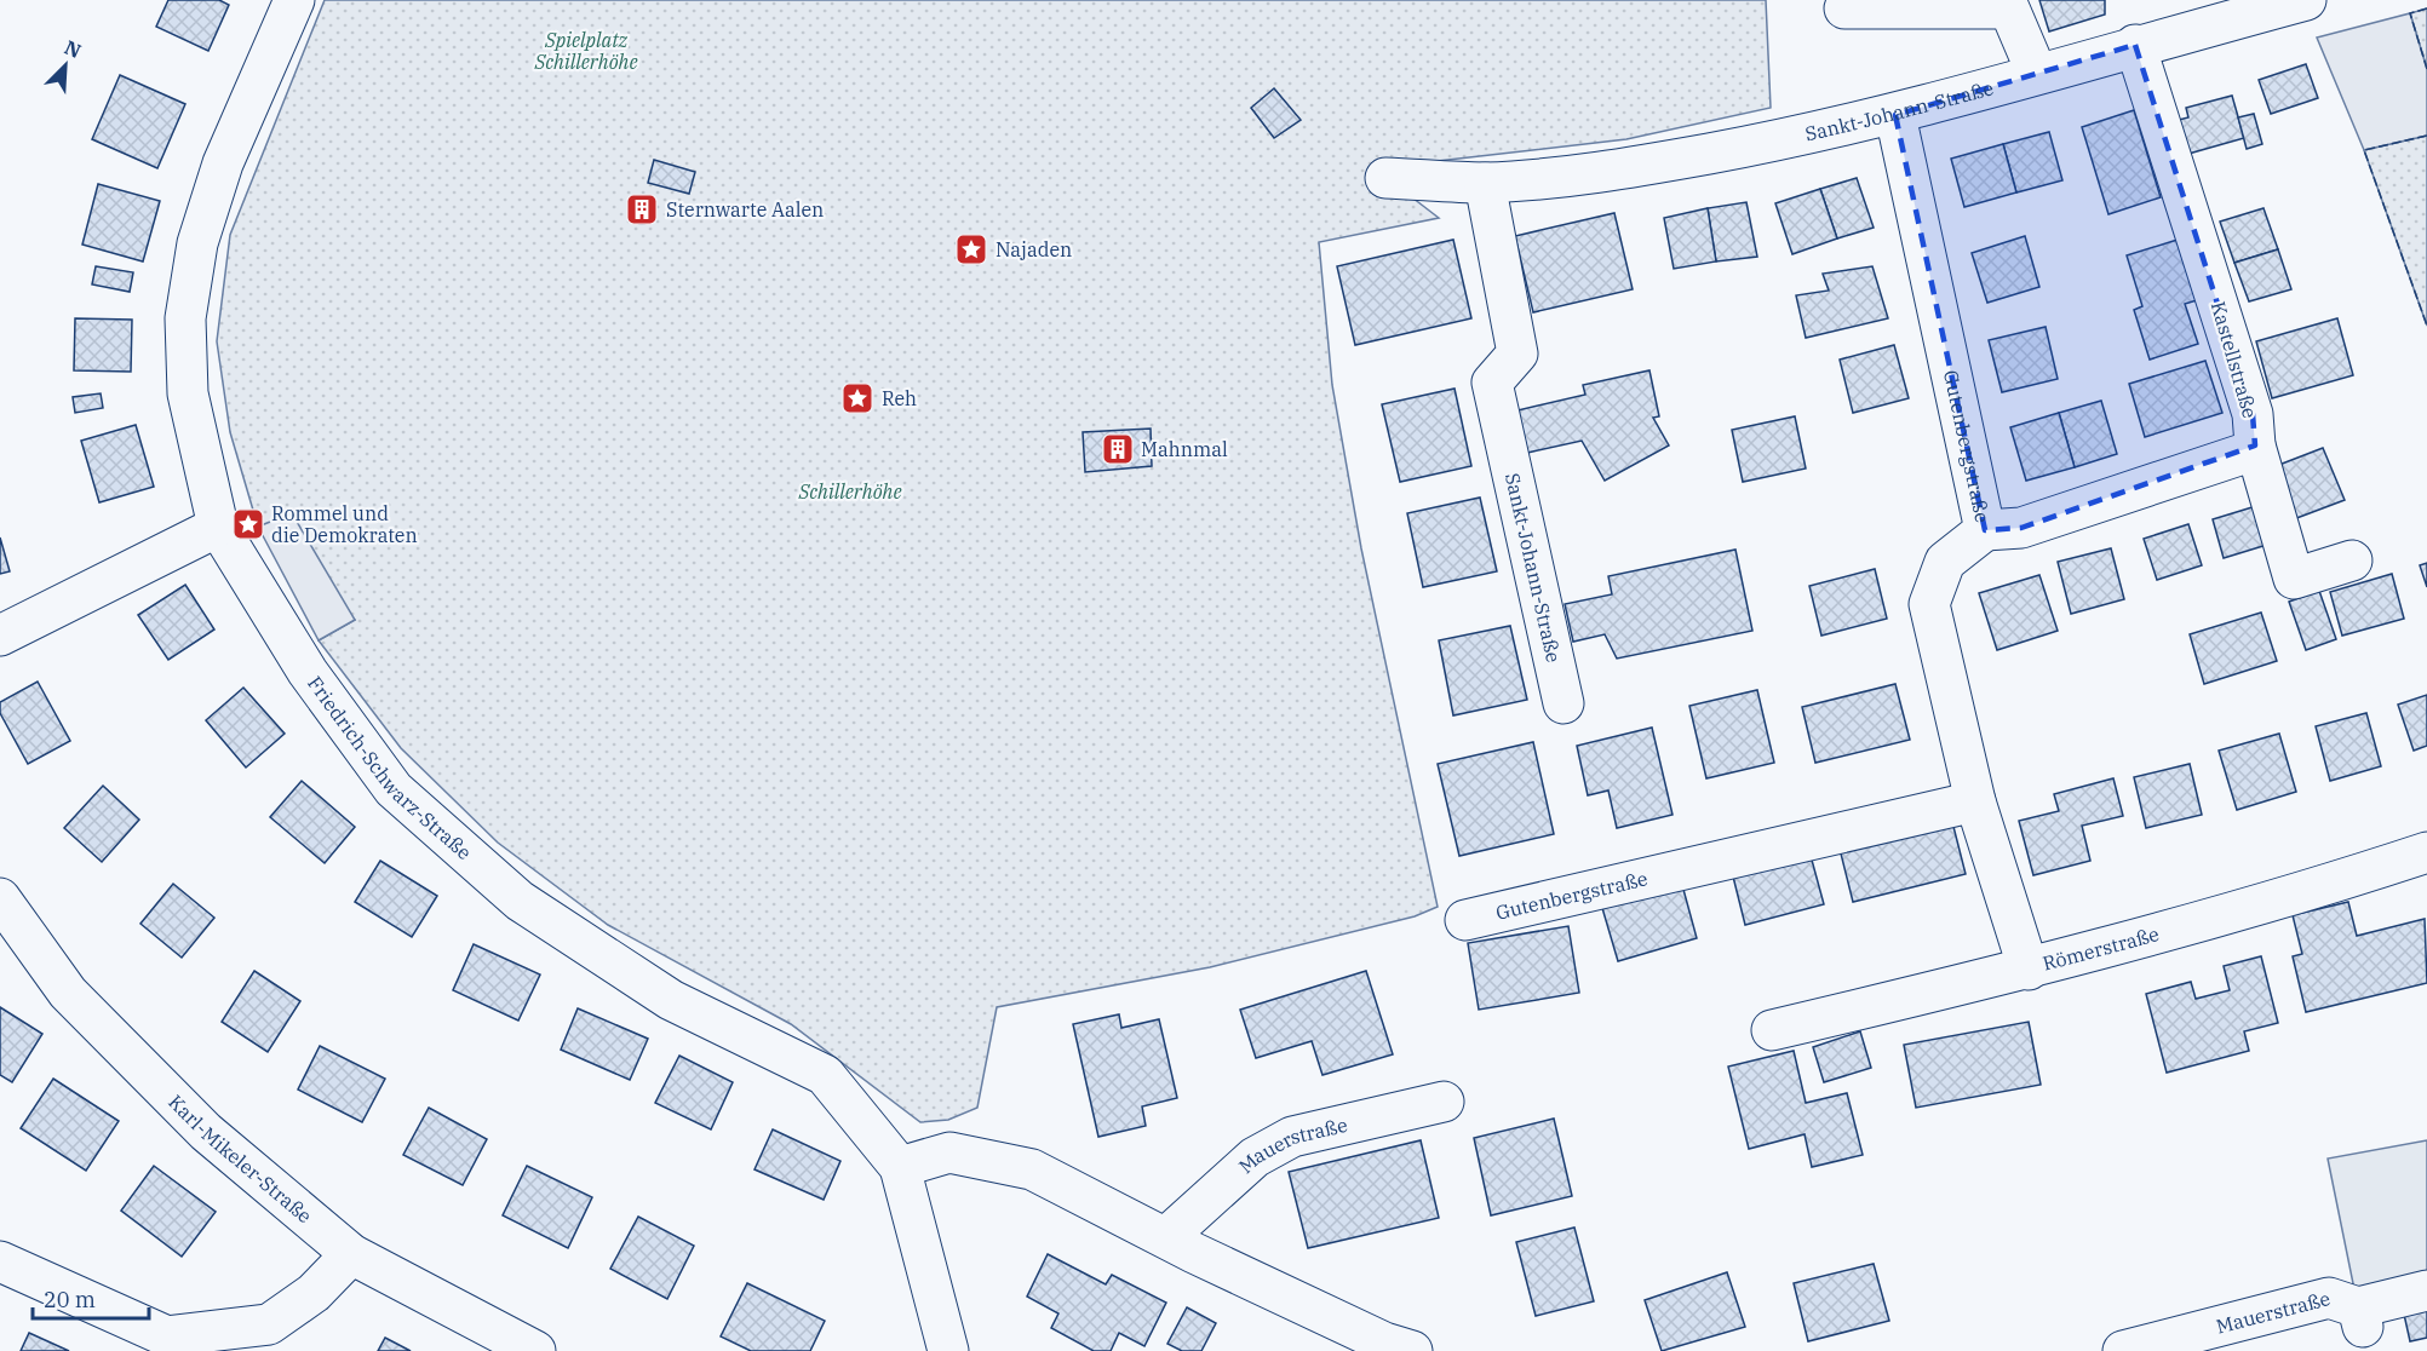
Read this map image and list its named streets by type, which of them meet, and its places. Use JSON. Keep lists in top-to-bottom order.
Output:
{
  "streets": {
    "street": [
      "Sankt-Johann-Straße",
      "Kastellstraße",
      "Gutenbergstraße",
      "Friedrich-Schwarz-Straße",
      "Römerstraße",
      "Mauerstraße",
      "Karl-Mikeler-Straße"
    ]
  },
  "crossings": [
    ["Sankt-Johann-Straße", "Kastellstraße"],
    ["Sankt-Johann-Straße", "Gutenbergstraße"],
    ["Kastellstraße", "Gutenbergstraße"],
    ["Gutenbergstraße", "Römerstraße"]
  ],
  "parks": ["Spielplatz Schillerhöhe", "Schillerhöhe"],
  "places": {
    "building": ["Sternwarte Aalen", "Mahnmal"],
    "place": ["Najaden", "Reh", "Rommel und die Demokraten"]
  },
  "scale_bar": "20 m",
  "north": "top right"
}
